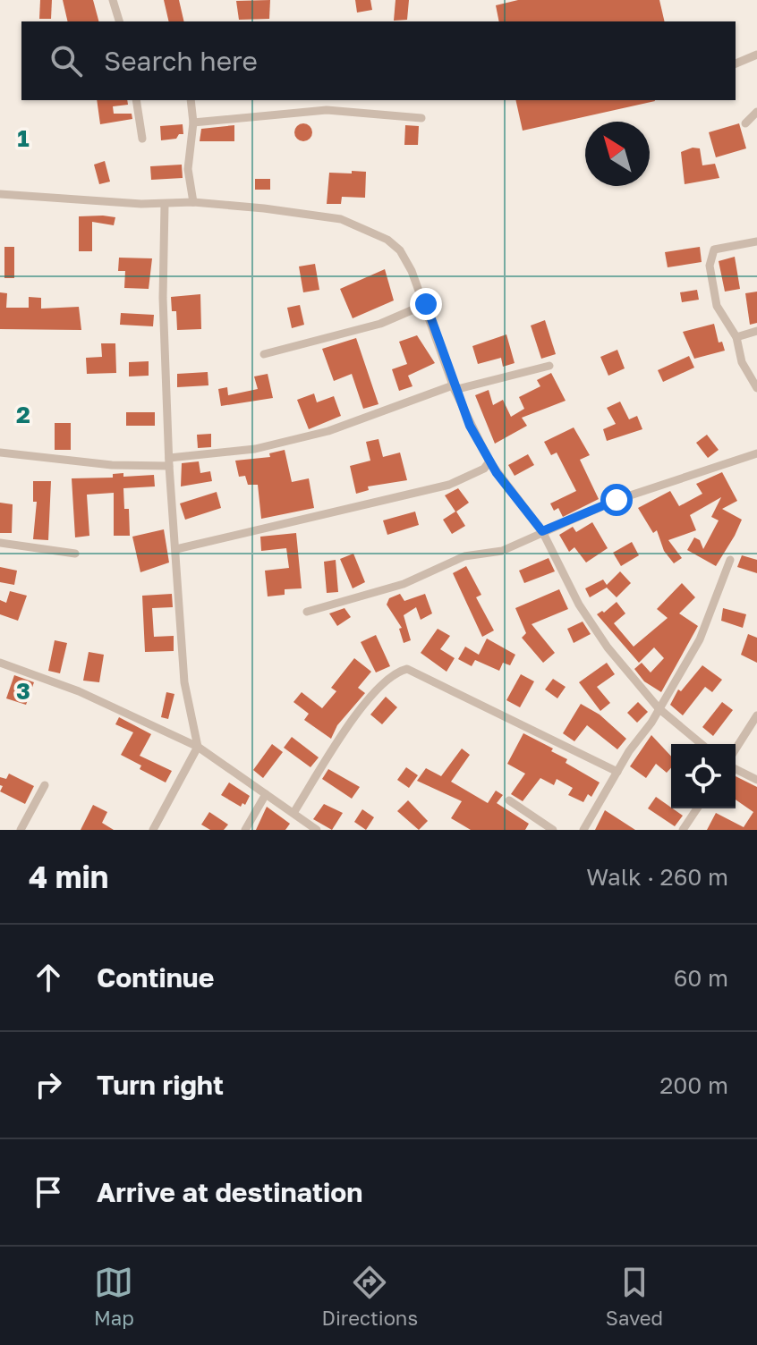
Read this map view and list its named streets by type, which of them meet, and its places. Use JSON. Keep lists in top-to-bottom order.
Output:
{
  "north": "top left",
  "page": {
    "search": "Search here",
    "heading": ["4 min", "Walk · 260 m"],
    "list": [
      ["Continue", "60 m"],
      ["Turn right", "200 m"],
      "Arrive at destination"
    ],
    "nav": ["Map", "Directions", "Saved"]
  },
  "grid": {
    "rows": ["1", "2", "3"]
  }
}
